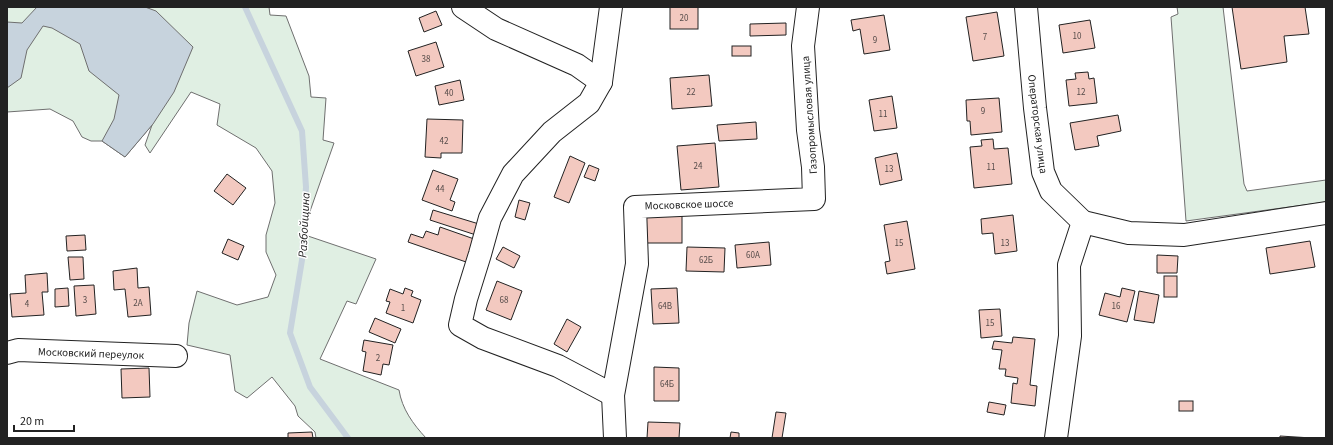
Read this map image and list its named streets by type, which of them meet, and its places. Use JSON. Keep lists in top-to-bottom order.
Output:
{
  "streets": {
    "street": [
      "Газопромысловая улица",
      "Операторская улица",
      "Московское шоссе",
      "Московский переулок"
    ]
  },
  "crossings": [
    ["Газопромысловая улица", "Московское шоссе"]
  ],
  "water": ["Разбойщина"],
  "house_numbers": [
    "20",
    "10",
    "7",
    "9",
    "38",
    "22",
    "12",
    "40",
    "9",
    "11",
    "42",
    "24",
    "11",
    "13",
    "44",
    "15",
    "13",
    "60А",
    "62Б",
    "3",
    "68",
    "2А",
    "4",
    "64В",
    "16",
    "1",
    "15",
    "2",
    "64Б"
  ],
  "scale_bar": "20 m"
}
